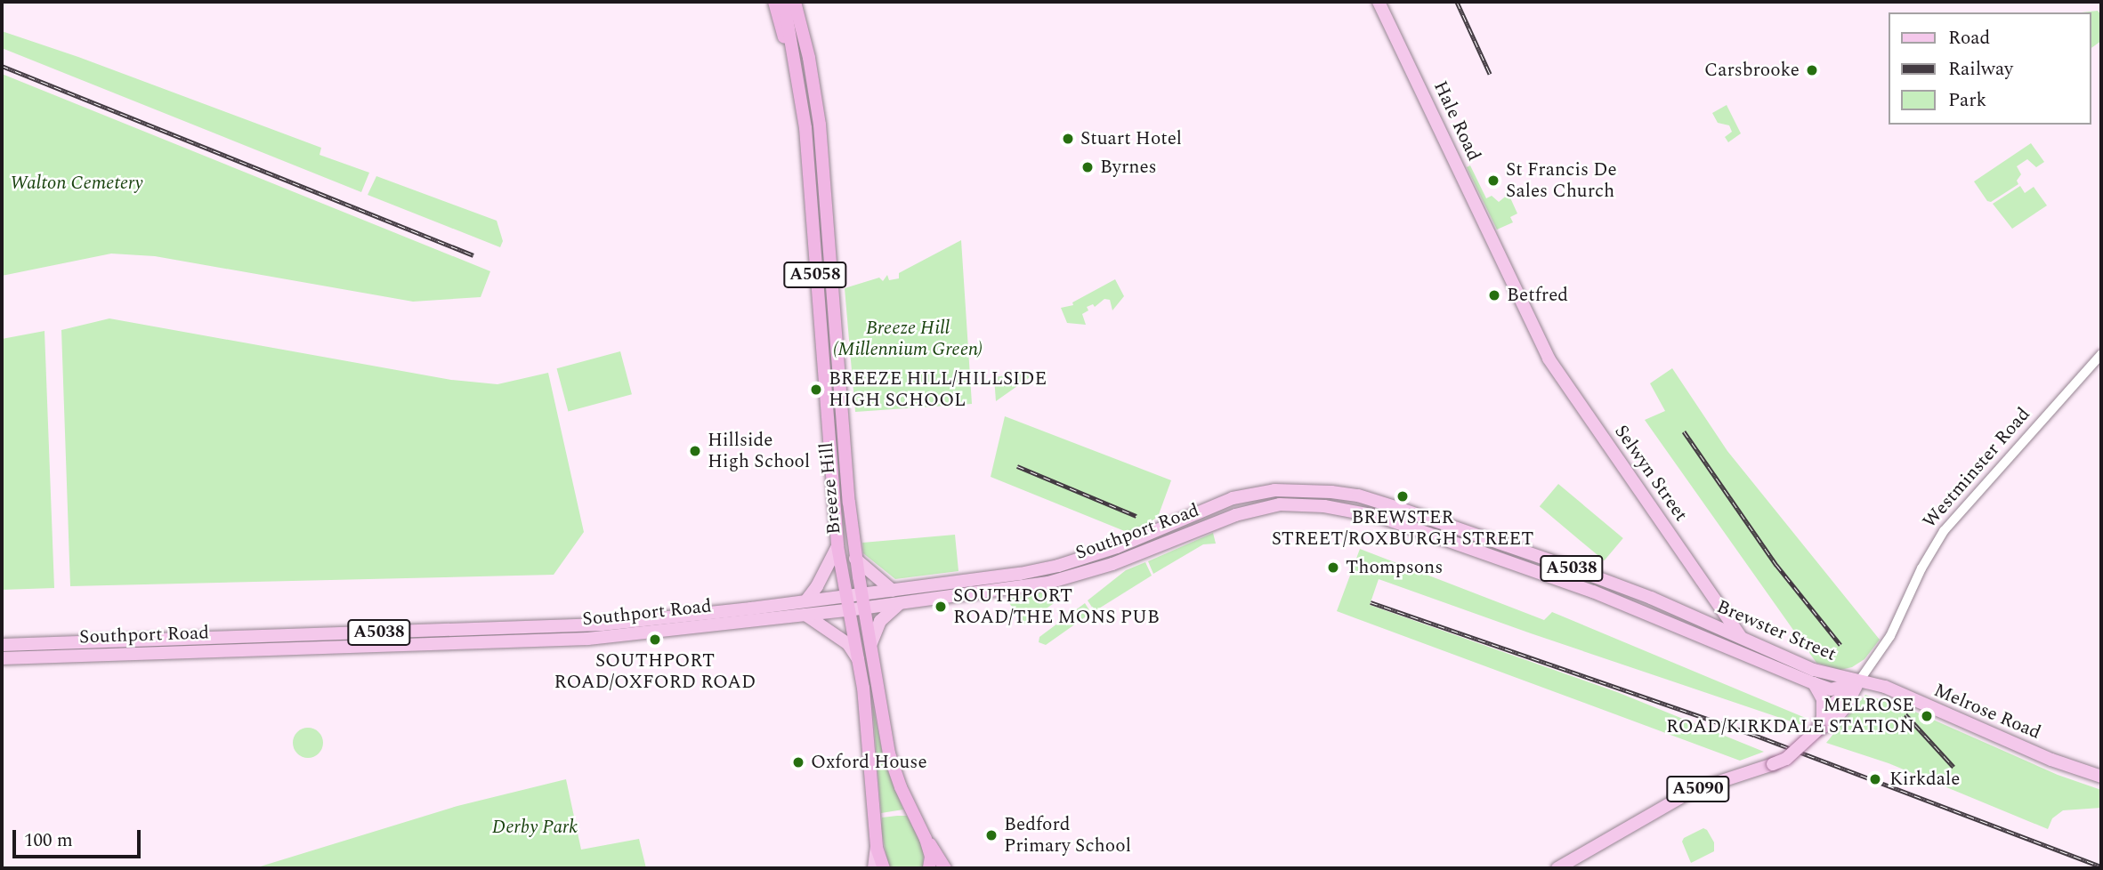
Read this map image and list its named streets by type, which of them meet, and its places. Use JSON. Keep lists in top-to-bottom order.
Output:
{
  "streets": {
    "highway": ["A5058", "Breeze Hill"],
    "main road": [
      "Hale Road",
      "Westminster Road",
      "Selwyn Street",
      "Southport Road",
      "A5038",
      "Brewster Street",
      "Melrose Road",
      "A5090"
    ]
  },
  "crossings": [
    ["Hale Road", "Selwyn Street"],
    ["A5058", "Breeze Hill"],
    ["Westminster Road", "Brewster Street"],
    ["Westminster Road", "Melrose Road"],
    ["Selwyn Street", "Brewster Street"],
    ["Breeze Hill", "Southport Road"],
    ["Southport Road", "Brewster Street"],
    ["Brewster Street", "Melrose Road"]
  ],
  "parks": ["Walton Cemetery", "Breeze Hill (Millennium Green)", "Derby Park"],
  "places": [
    "Carsbrooke",
    "Stuart Hotel",
    "Byrnes",
    "St Francis De Sales Church",
    "Betfred",
    "BREEZE HILL/HILLSIDE HIGH SCHOOL",
    "Hillside High School",
    "BREWSTER STREET/ROXBURGH STREET",
    "Thompsons",
    "SOUTHPORT ROAD/THE MONS PUB",
    "SOUTHPORT ROAD/OXFORD ROAD",
    "MELROSE ROAD/KIRKDALE STATION",
    "Oxford House",
    "Kirkdale",
    "Bedford Primary School"
  ],
  "legend": ["Road", "Railway", "Park"],
  "scale_bar": "100 m"
}
